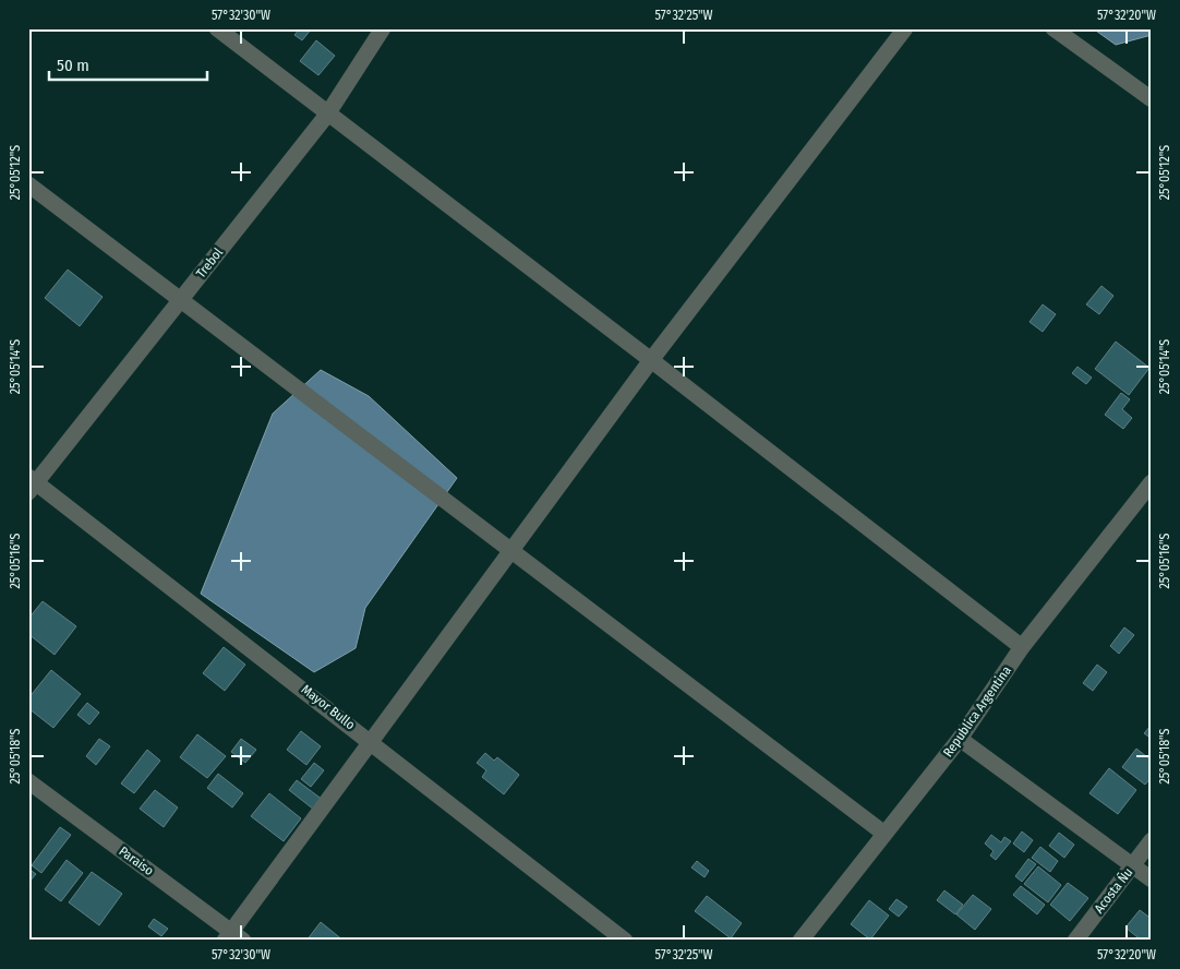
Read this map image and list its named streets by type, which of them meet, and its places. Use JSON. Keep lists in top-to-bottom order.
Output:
{
  "streets": {
    "street": [
      "Trebol",
      "Mayor Bullo",
      "Republica Argentina",
      "Paraiso",
      "Acosta Ñu"
    ]
  },
  "crossings": [
    ["Trebol", "Mayor Bullo"]
  ],
  "scale_bar": "50 m",
  "coordinates": [
    "57°32'30\"W",
    "57°32'25\"W",
    "57°32'20\"W",
    "25°05'12\"S",
    "25°05'14\"S",
    "25°05'16\"S",
    "25°05'18\"S"
  ]
}
